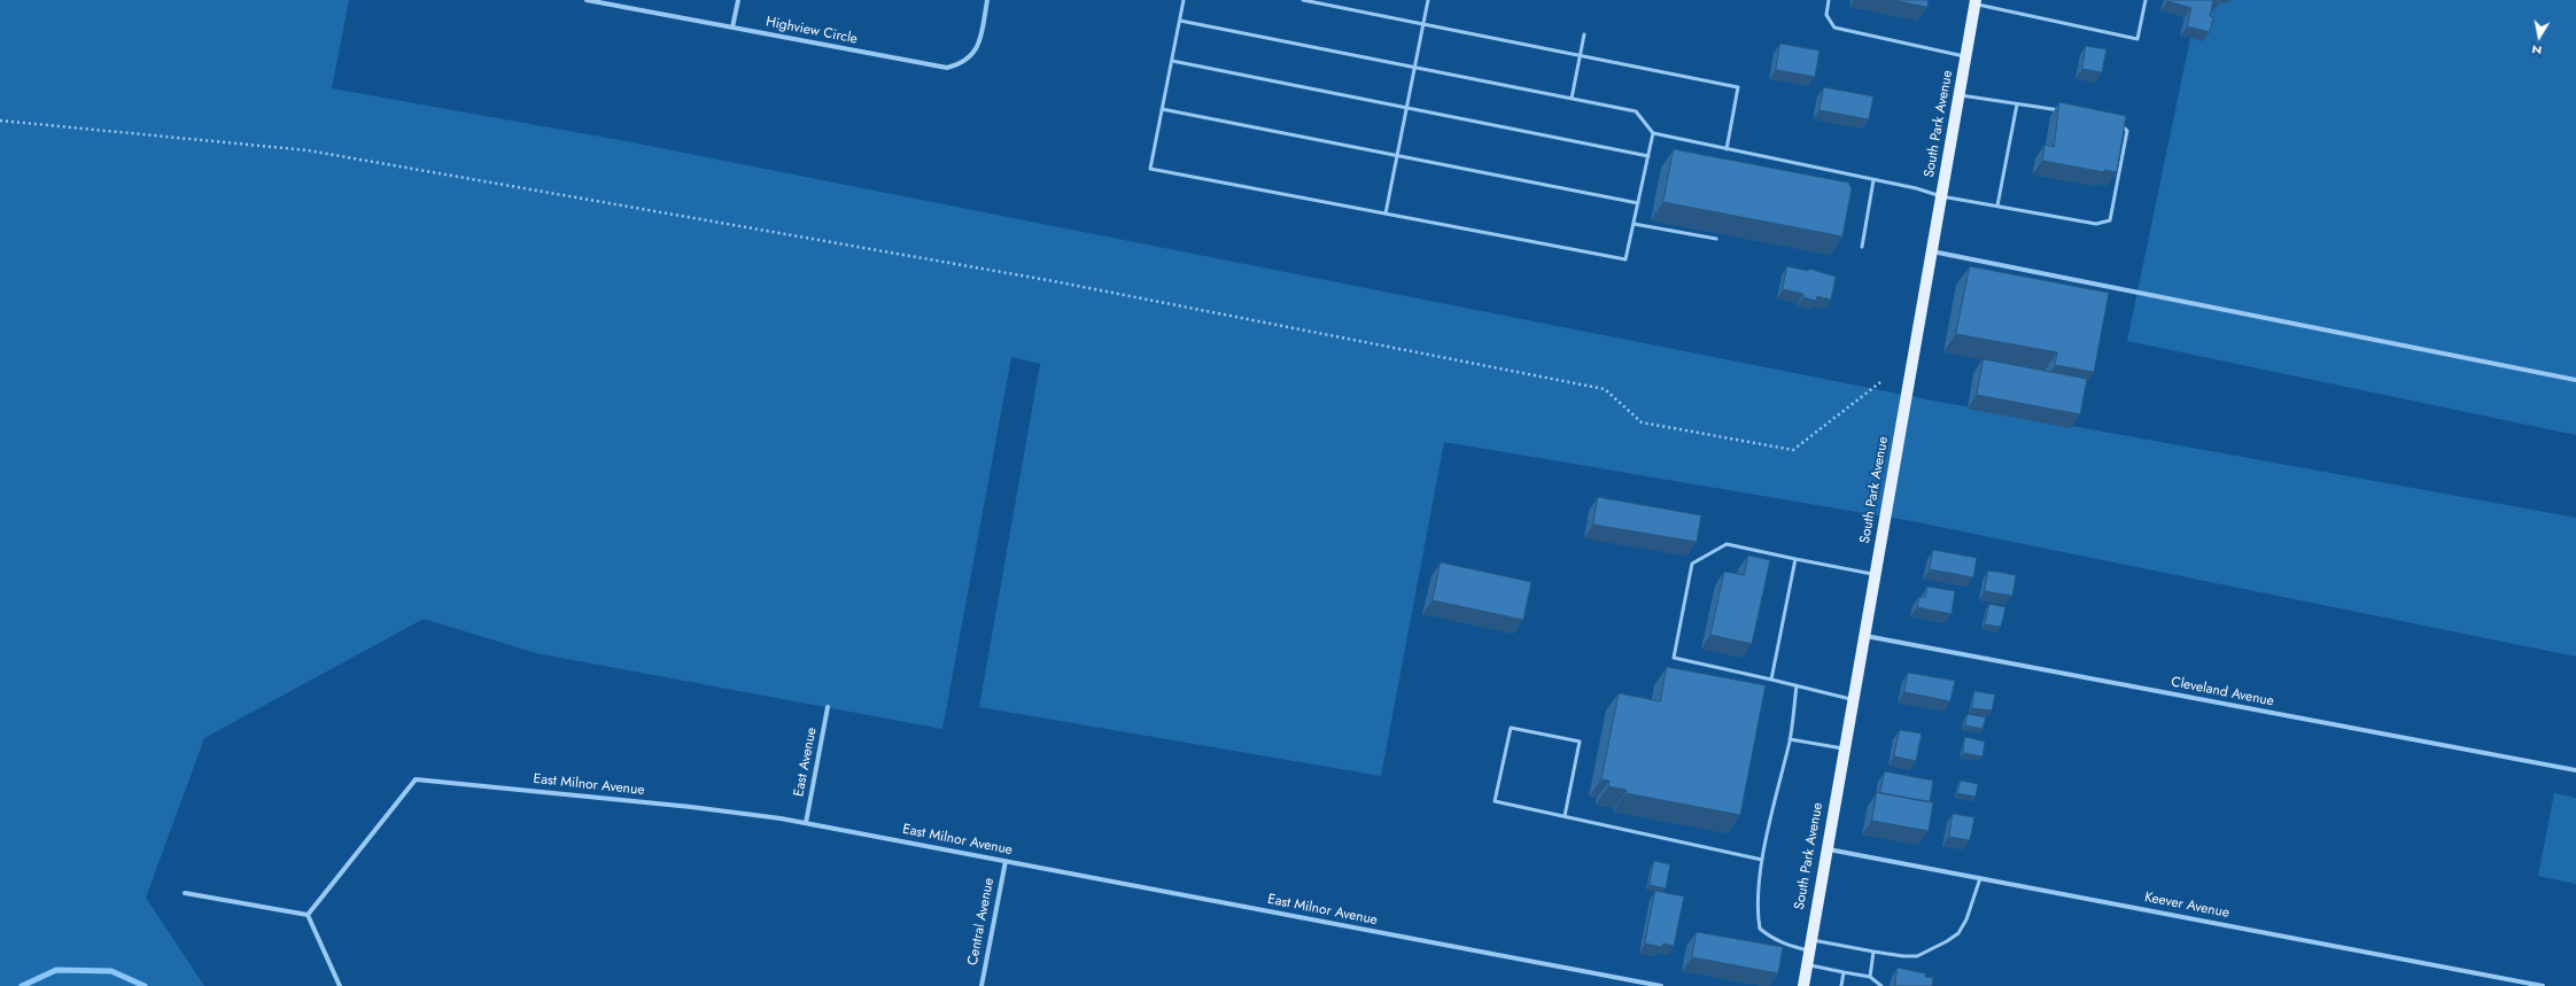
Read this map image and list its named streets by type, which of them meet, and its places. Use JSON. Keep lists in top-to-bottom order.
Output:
{
  "streets": {
    "main road": ["South Park Avenue"],
    "street": [
      "Highview Circle",
      "Cleveland Avenue",
      "East Avenue",
      "East Milnor Avenue",
      "Keever Avenue",
      "Central Avenue"
    ]
  },
  "crossings": [
    ["South Park Avenue", "Cleveland Avenue"],
    ["South Park Avenue", "Keever Avenue"],
    ["East Avenue", "East Milnor Avenue"],
    ["East Milnor Avenue", "Central Avenue"]
  ],
  "north": "bottom"
}
